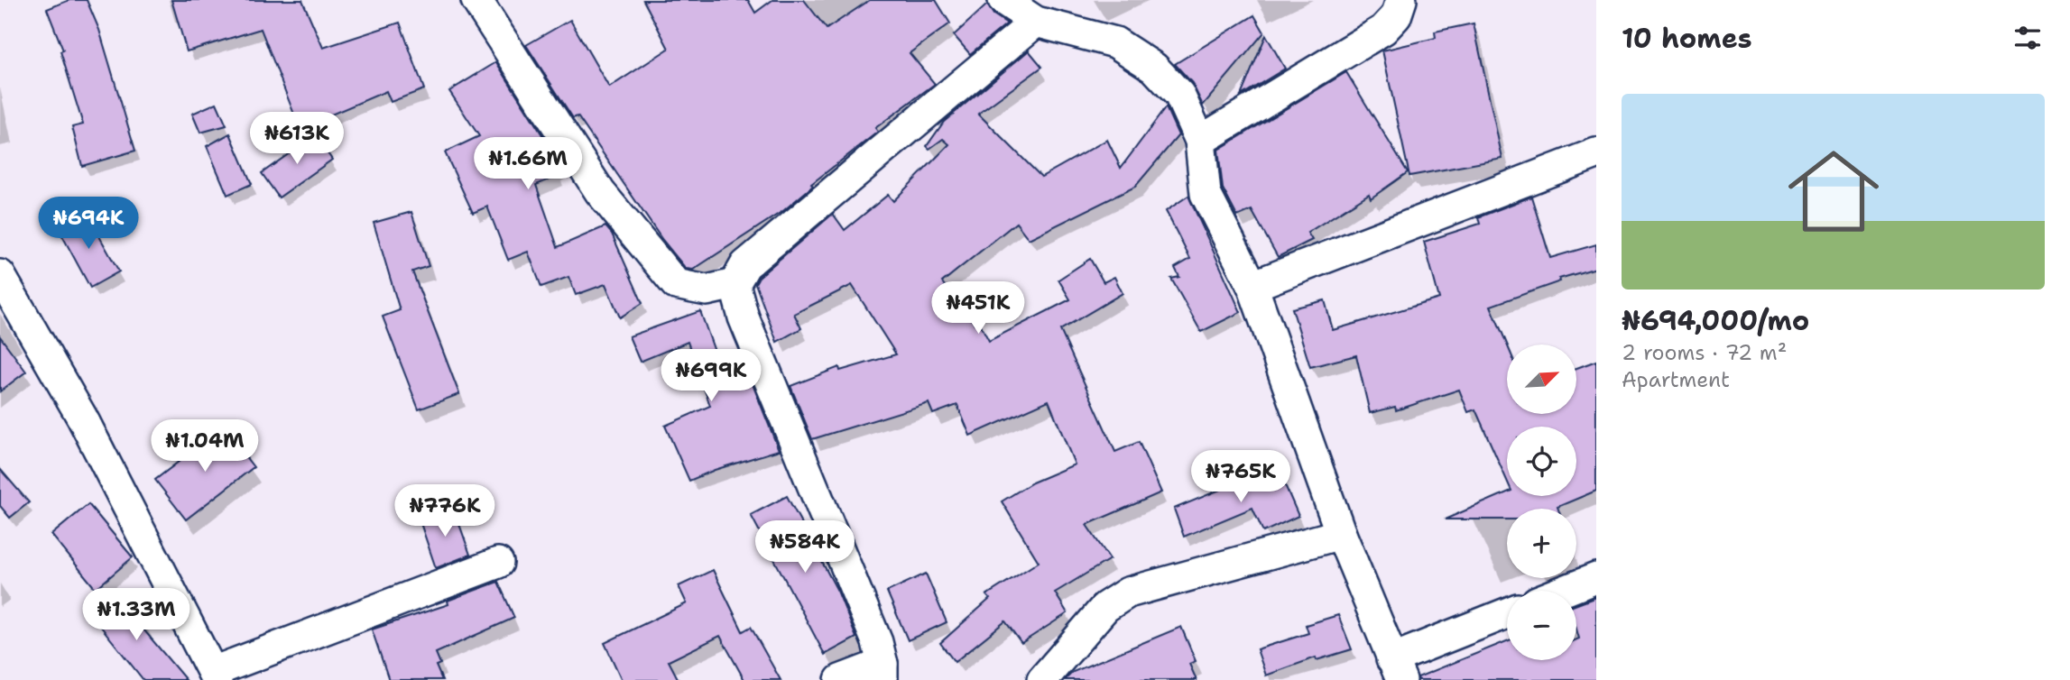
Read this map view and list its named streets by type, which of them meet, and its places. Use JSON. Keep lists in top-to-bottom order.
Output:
{
  "north": "top right",
  "page": {
    "heading": "10 homes",
    "list": [
      {
        "name": "₦694,000/mo",
        "note": "2 rooms · 72 m² · Apartment"
      }
    ],
    "price": [
      "₦613K",
      "₦1.66M",
      "₦694K",
      "₦451K",
      "₦699K",
      "₦1.04M",
      "₦765K",
      "₦776K",
      "₦584K",
      "₦1.33M"
    ],
    "map_buttons": ["+", "−"]
  }
}
